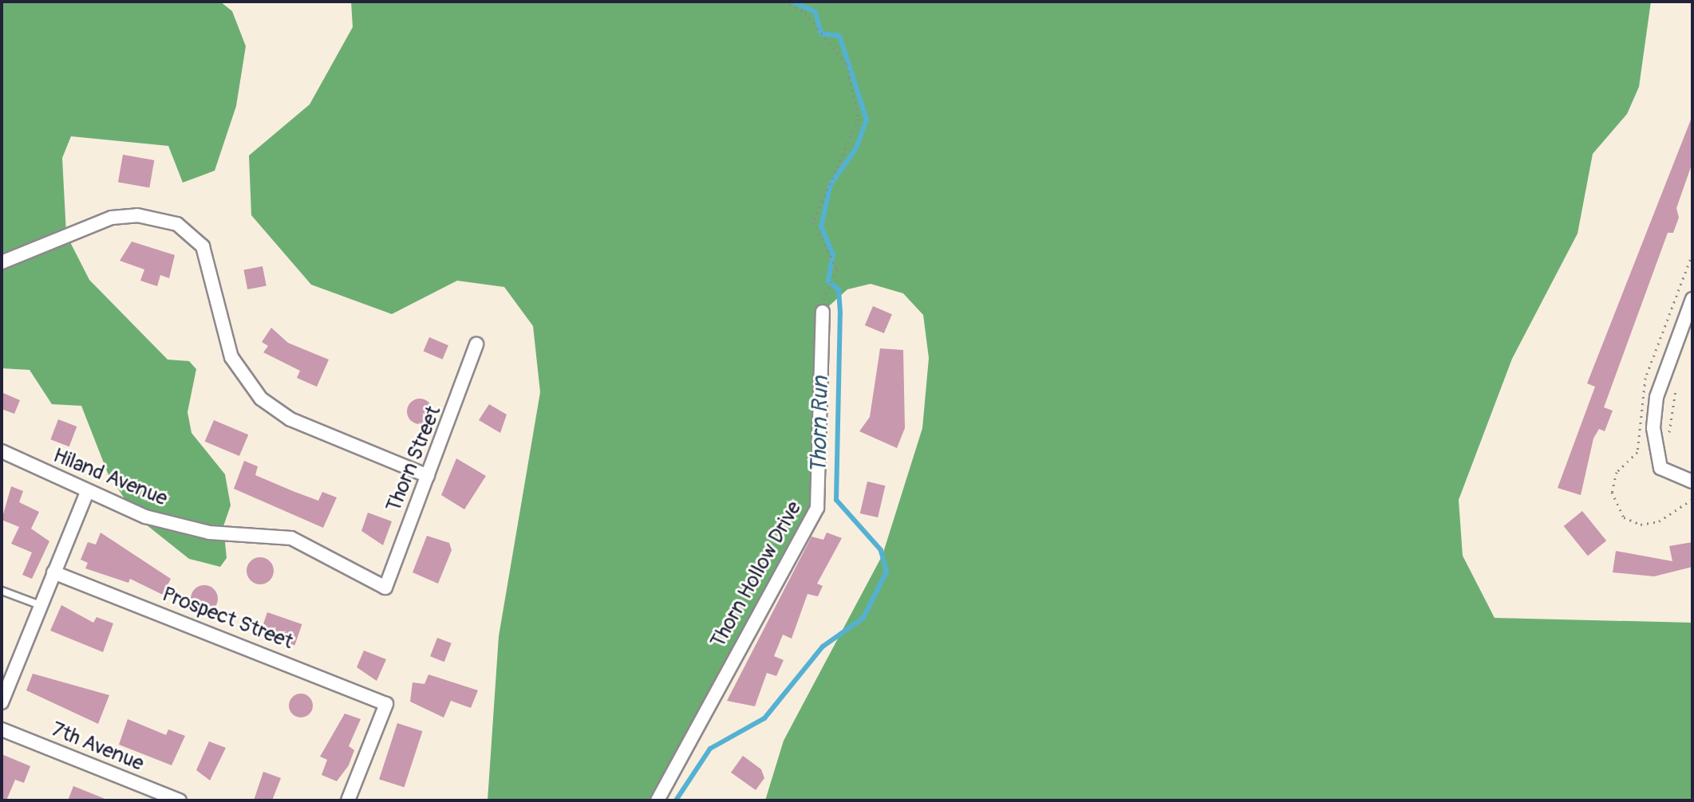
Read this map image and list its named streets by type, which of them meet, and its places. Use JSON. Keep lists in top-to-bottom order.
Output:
{
  "streets": {
    "street": [
      "Thorn Street",
      "Hiland Avenue",
      "Thorn Hollow Drive",
      "Prospect Street",
      "7th Avenue"
    ]
  },
  "crossings": [
    ["Thorn Street", "Hiland Avenue"]
  ],
  "water": ["Thorn Run"]
}
